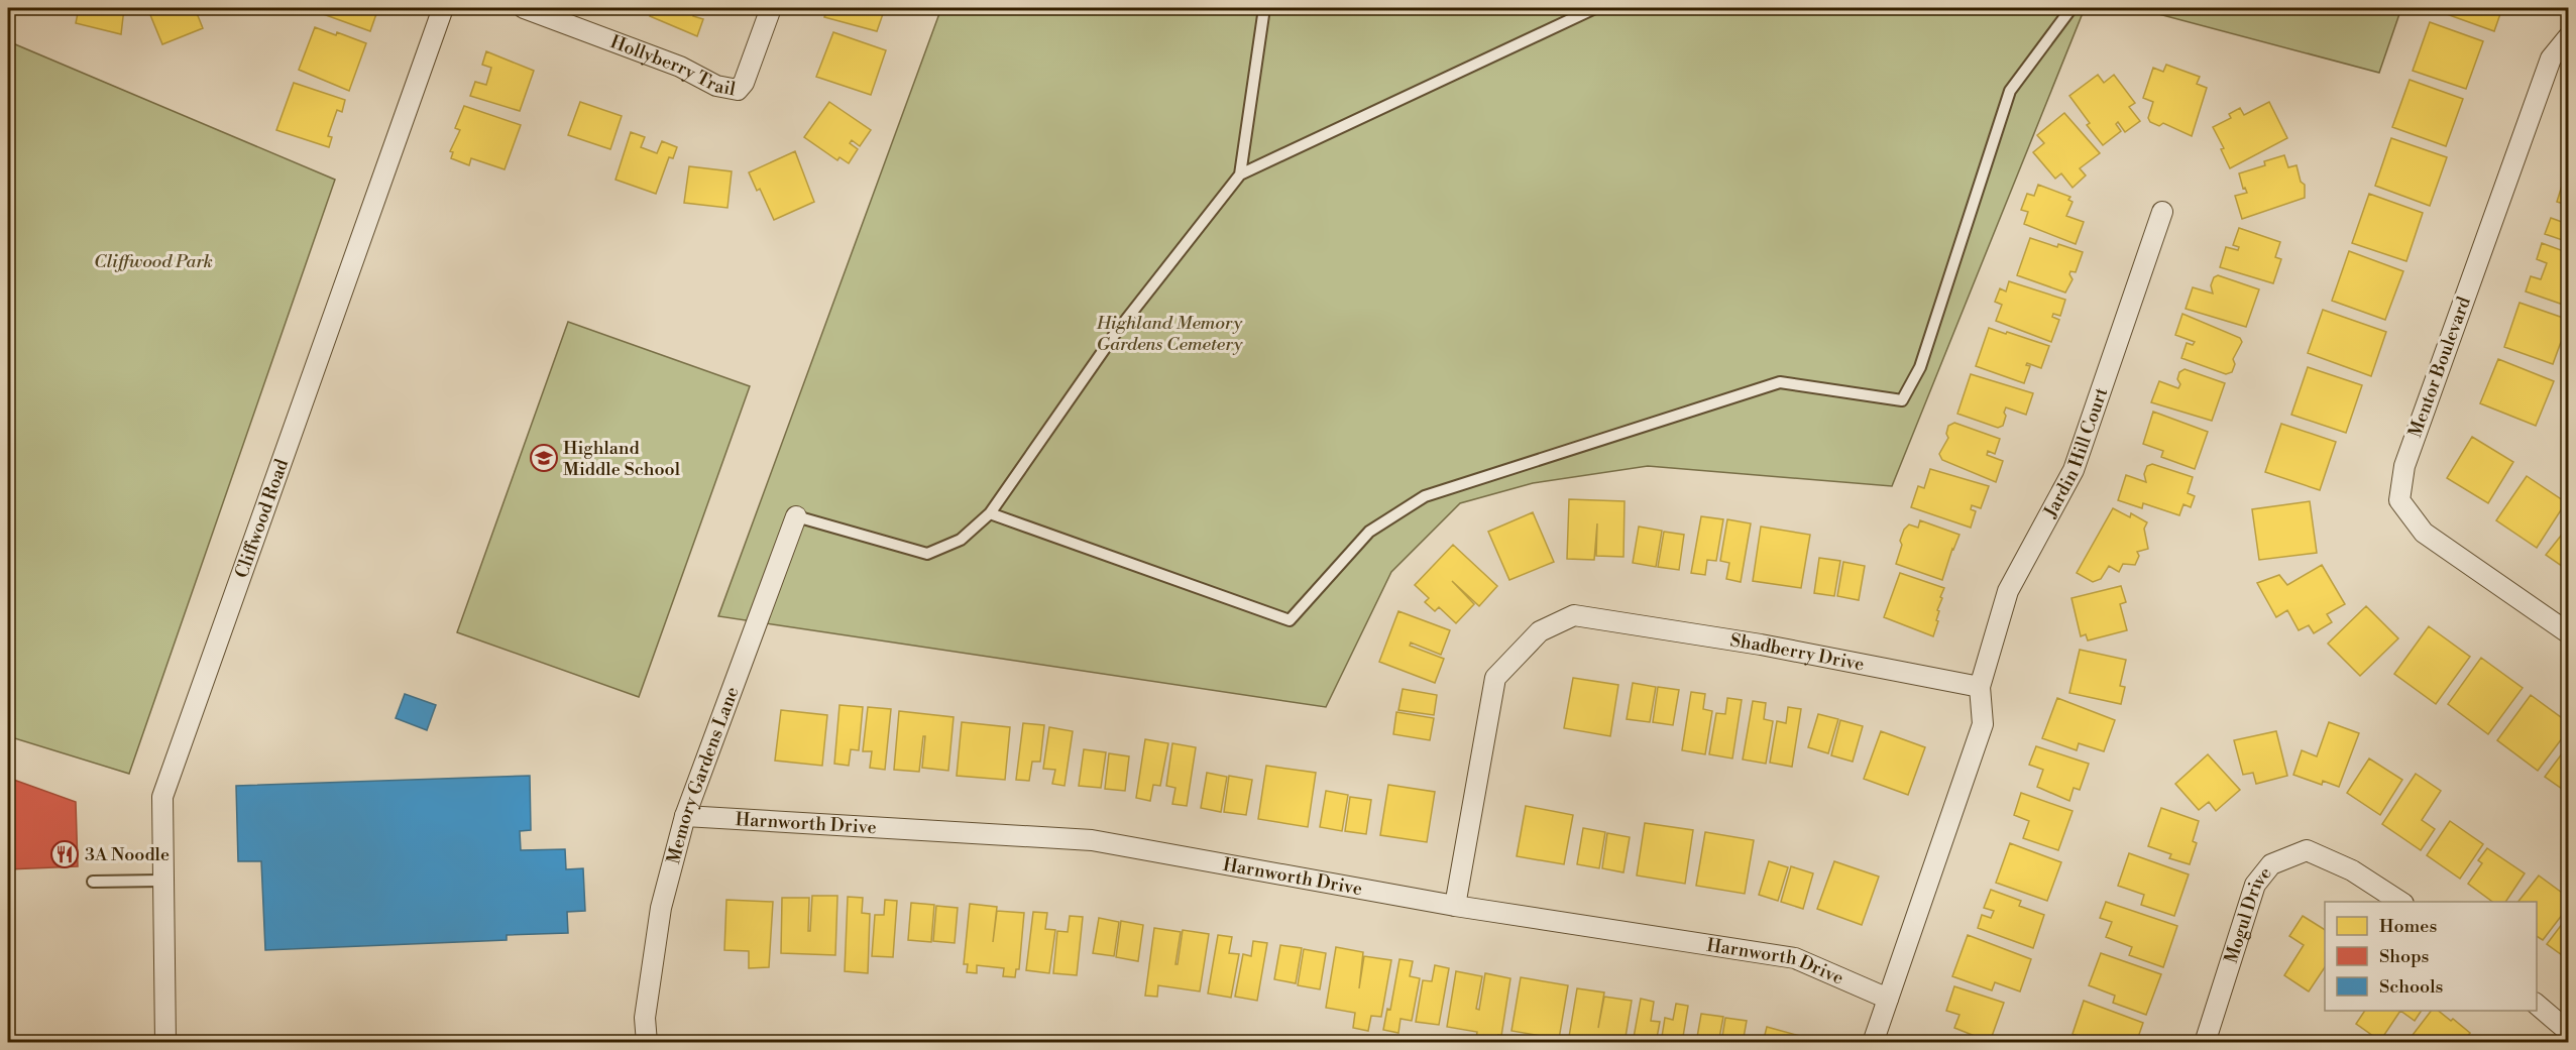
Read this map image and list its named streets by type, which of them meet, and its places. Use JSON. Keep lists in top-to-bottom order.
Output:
{
  "streets": {
    "street": [
      "Hollyberry Trail",
      "Mentor Boulevard",
      "Jardin Hill Court",
      "Cliffwood Road",
      "Shadberry Drive",
      "Memory Gardens Lane",
      "Harnworth Drive",
      "Mogul Drive"
    ]
  },
  "crossings": [
    ["Jardin Hill Court", "Shadberry Drive"],
    ["Shadberry Drive", "Harnworth Drive"],
    ["Memory Gardens Lane", "Harnworth Drive"]
  ],
  "parks": ["Cliffwood Park", "Highland Memory Gardens Cemetery"],
  "places": {
    "school or university": ["Highland Middle School"],
    "restaurant": ["3A Noodle"]
  },
  "legend": ["Homes", "Shops", "Schools"]
}
